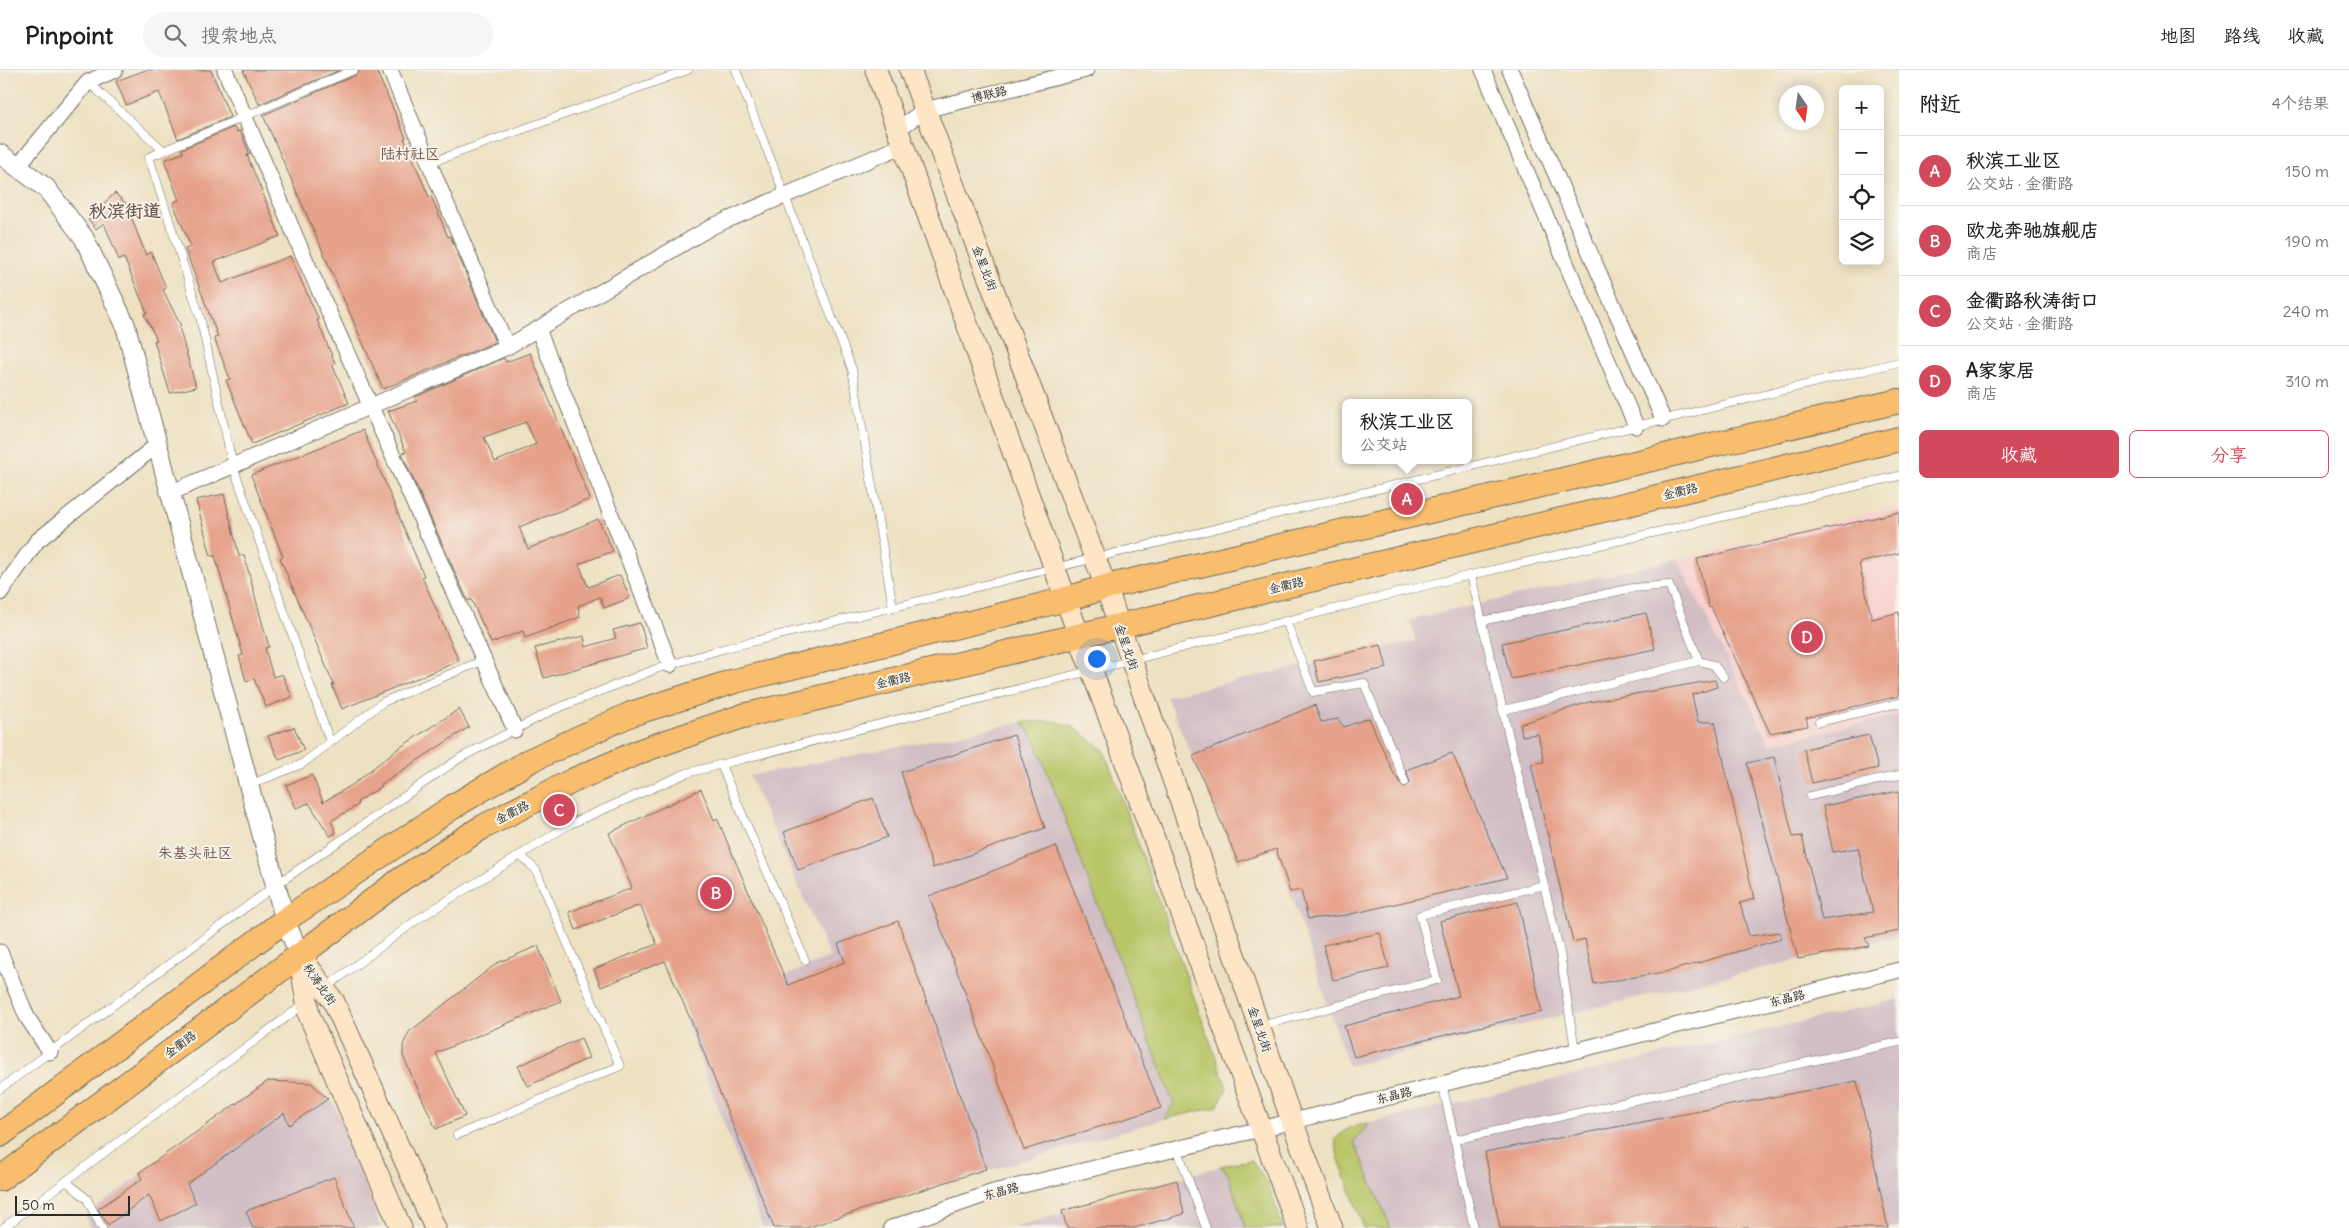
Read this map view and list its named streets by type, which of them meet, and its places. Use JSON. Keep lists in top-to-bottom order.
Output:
{
  "streets": {
    "main road": ["金星北街", "金衢路", "秋涛北街"],
    "street": ["博联路", "东晶路"]
  },
  "crossings": [
    ["博联路", "金星北街"],
    ["金星北街", "金衢路"],
    ["金星北街", "东晶路"],
    ["金衢路", "秋涛北街"]
  ],
  "districts": ["陆村社区", "秋滨街道", "朱基头社区"],
  "scale_bar": "50 m",
  "north": "bottom",
  "page": {
    "header": "Pinpoint",
    "search": "搜索地点",
    "nav": ["地图", "路线", "收藏"],
    "heading": ["附近", "4个结果"],
    "map_buttons": ["+", "−"],
    "list": [
      {
        "mark": "A",
        "name": "秋滨工业区",
        "note": "公交站 · 金衢路",
        "value": "150 m"
      },
      {
        "mark": "B",
        "name": "欧龙奔驰旗舰店",
        "note": "商店",
        "value": "190 m"
      },
      {
        "mark": "C",
        "name": "金衢路秋涛街口",
        "note": "公交站 · 金衢路",
        "value": "240 m"
      },
      {
        "mark": "D",
        "name": "A家家居",
        "note": "商店",
        "value": "310 m"
      }
    ],
    "popup": ["秋滨工业区", "公交站"],
    "buttons": ["收藏", "分享"],
    "pins": [
      "A",
      "D",
      "C",
      "B"
    ],
    "scale": "50 m"
  }
}
